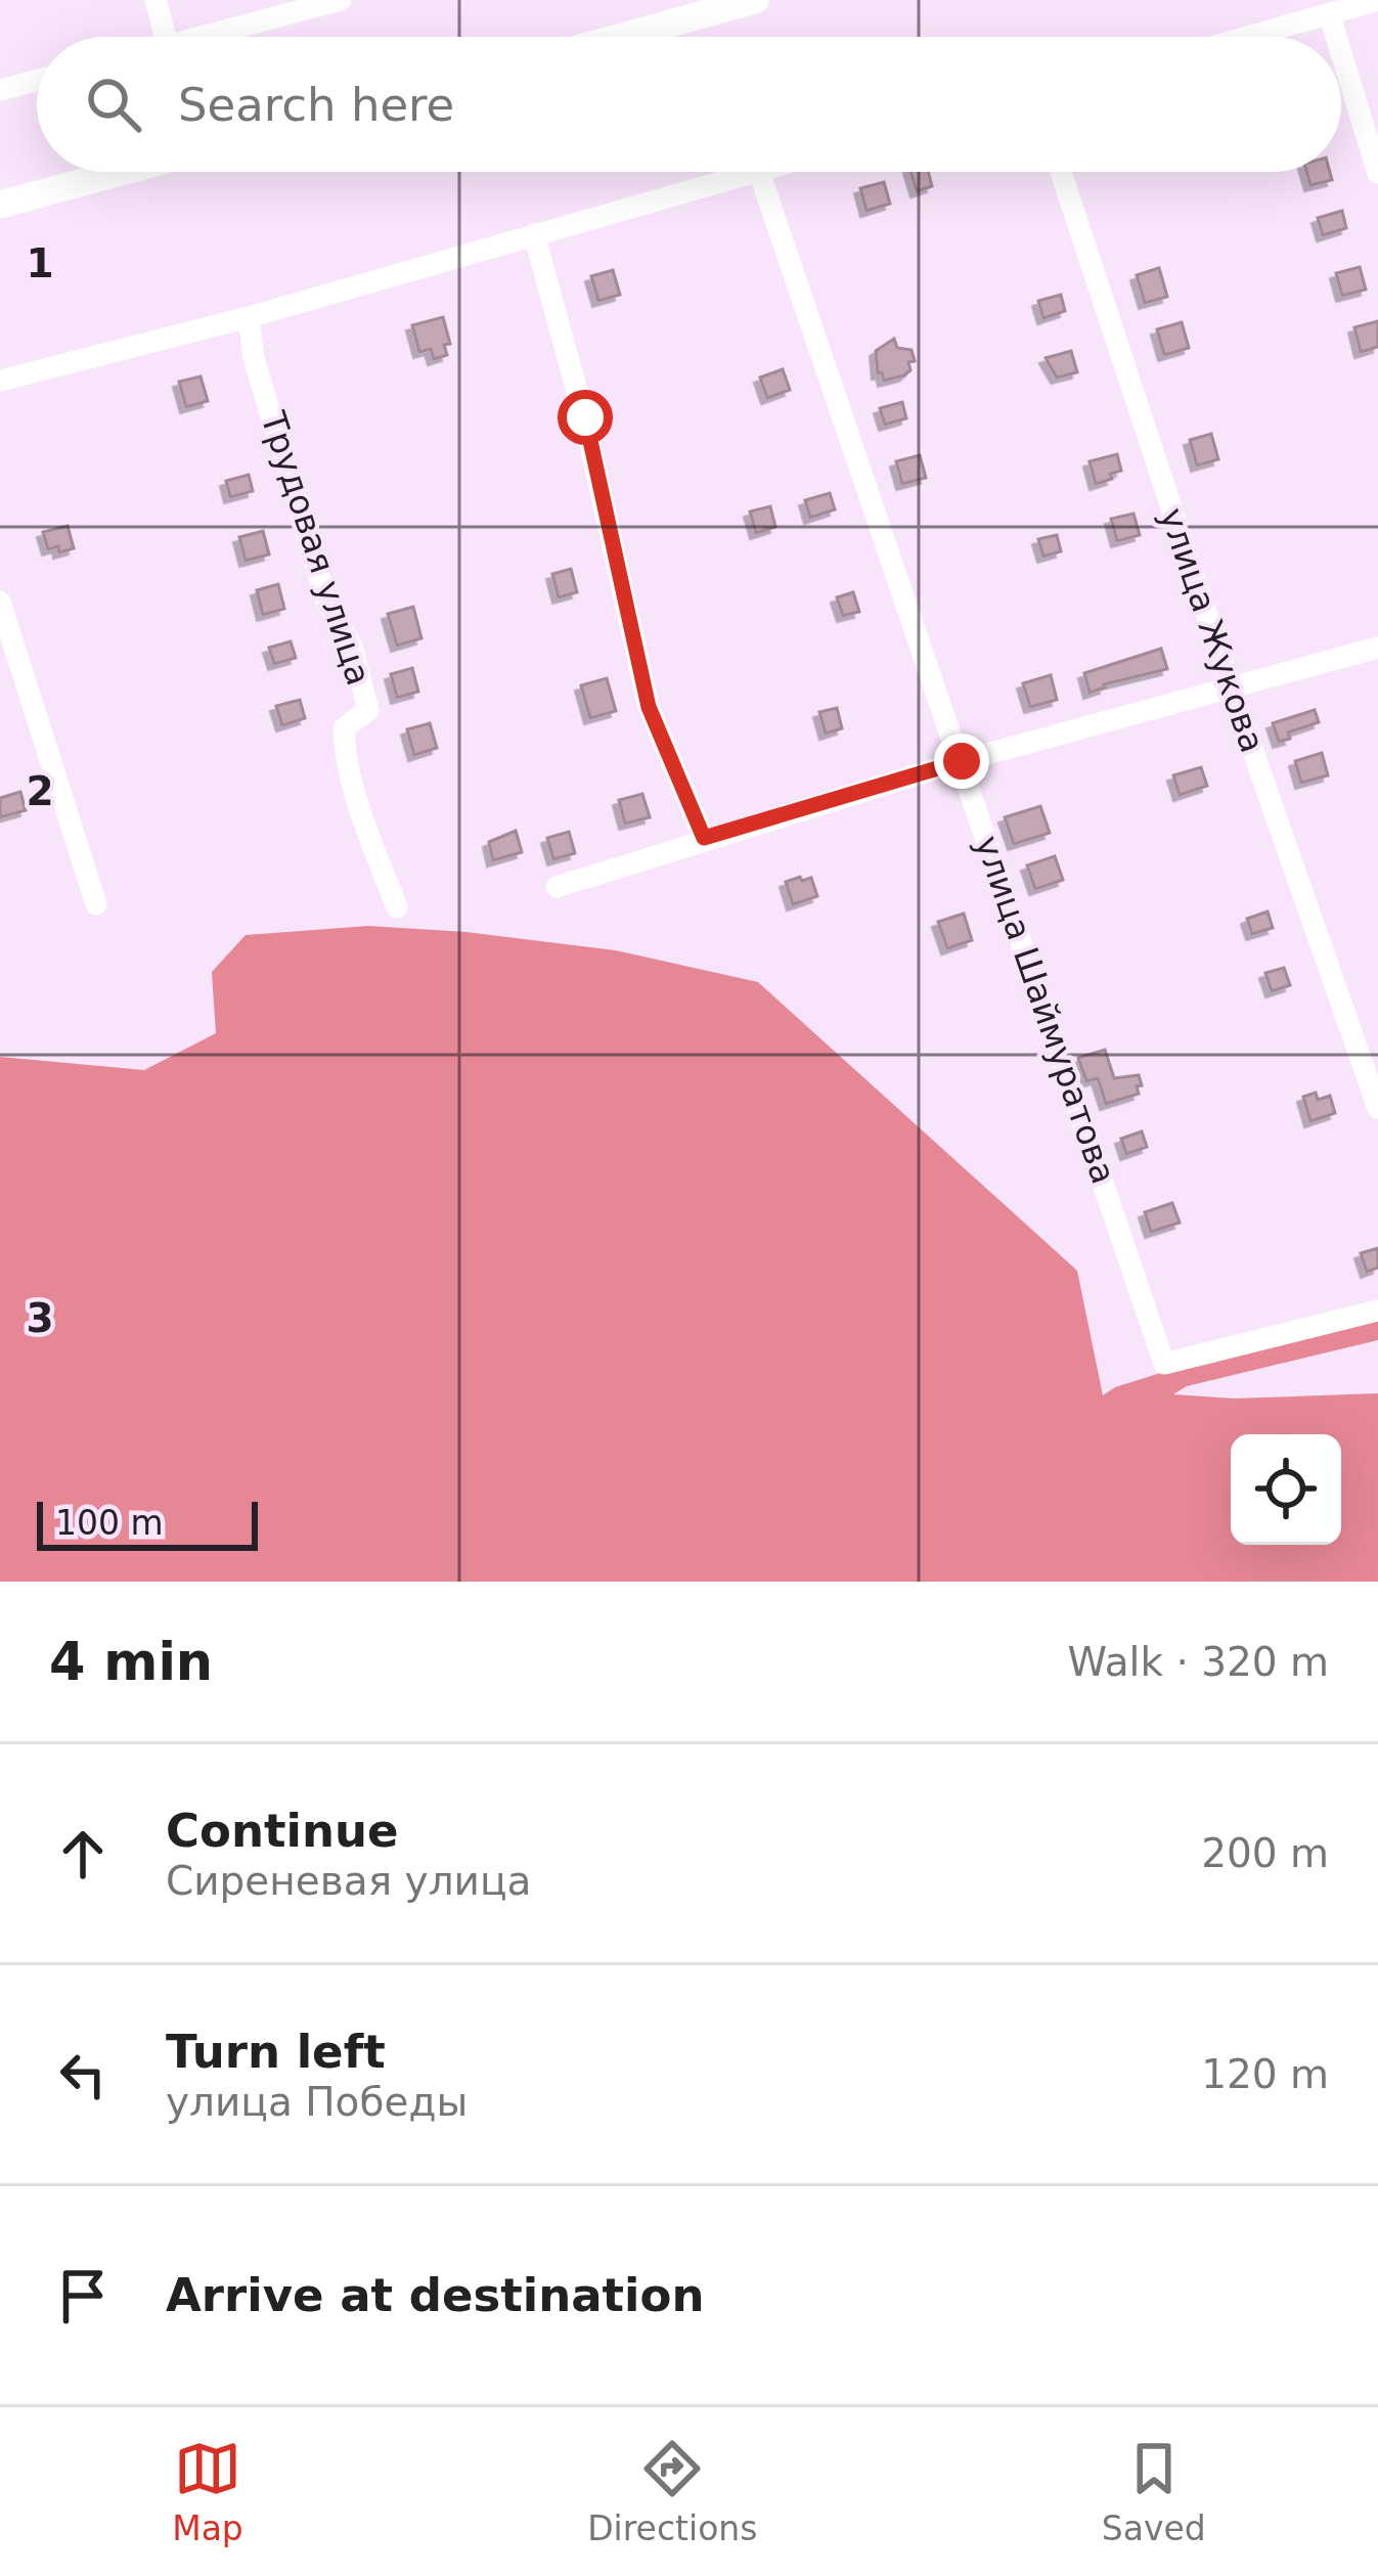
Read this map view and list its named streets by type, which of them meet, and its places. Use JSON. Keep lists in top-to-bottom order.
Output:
{
  "streets": {
    "street": ["Трудовая улица", "улица Жукова", "улица Шаймуратова"]
  },
  "scale_bar": "100 m",
  "page": {
    "search": "Search here",
    "scale": "100 m",
    "heading": ["4 min", "Walk · 320 m"],
    "list": [
      ["Continue", "Сиреневая улица", "200 m"],
      ["Turn left", "улица Победы", "120 m"],
      "Arrive at destination"
    ],
    "nav": ["Map", "Directions", "Saved"]
  },
  "grid": {
    "rows": ["1", "2", "3"]
  }
}
